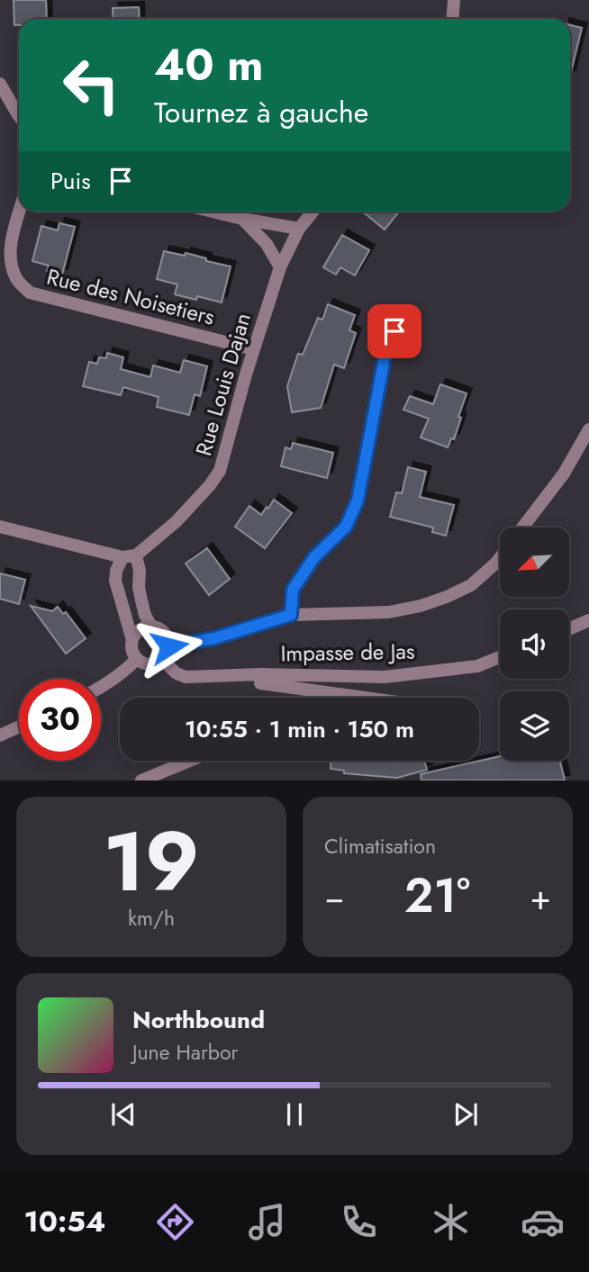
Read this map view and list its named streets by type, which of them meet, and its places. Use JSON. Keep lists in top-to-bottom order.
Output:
{
  "streets": {
    "street": ["Rue des Noisetiers", "Rue Louis Dajan", "Impasse de Jas"]
  },
  "crossings": [
    ["Rue des Noisetiers", "Rue Louis Dajan"]
  ],
  "north": "bottom left",
  "page": {
    "turn": ["40 m", "Tournez à gauche"],
    "then": "Puis",
    "limit": "30",
    "trip": "10:55 · 1 min · 150 m",
    "tile": [
      ["19", "km/h"],
      "Climatisation"
    ],
    "heat": ["−", "21°", "+"],
    "song": ["Northbound", "June Harbor"],
    "tabs": "10:54"
  }
}
